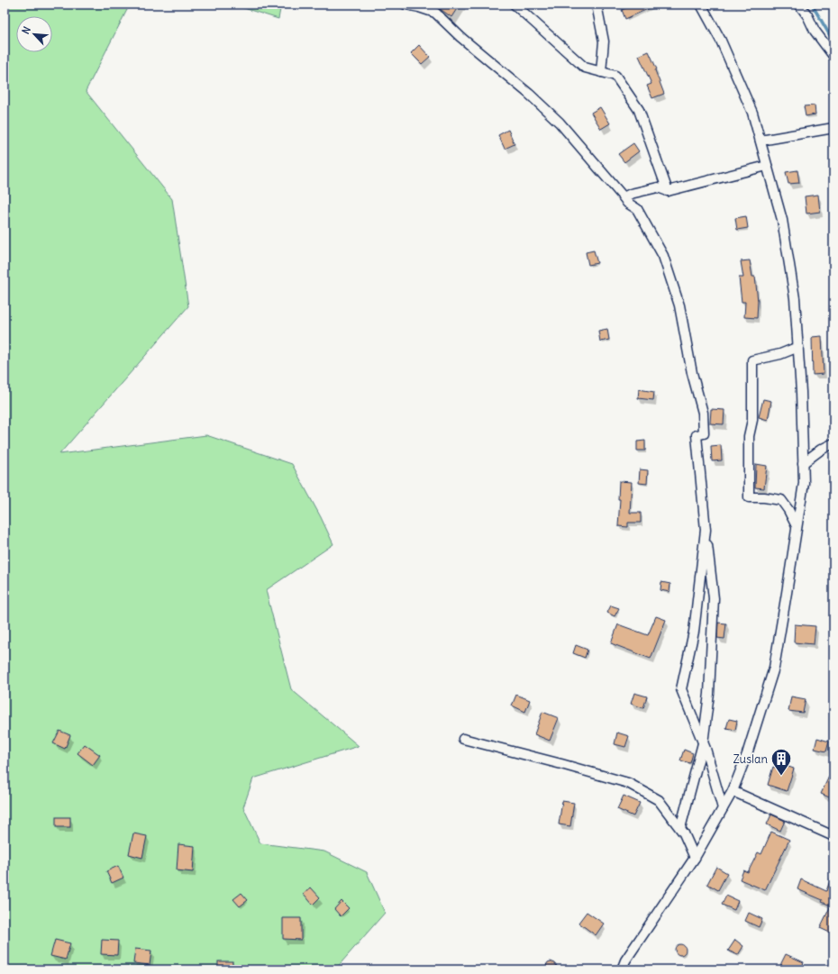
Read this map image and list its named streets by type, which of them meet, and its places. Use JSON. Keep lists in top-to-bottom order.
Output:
{
  "places": {
    "building": ["Zuslan"]
  },
  "north": "top left"
}
